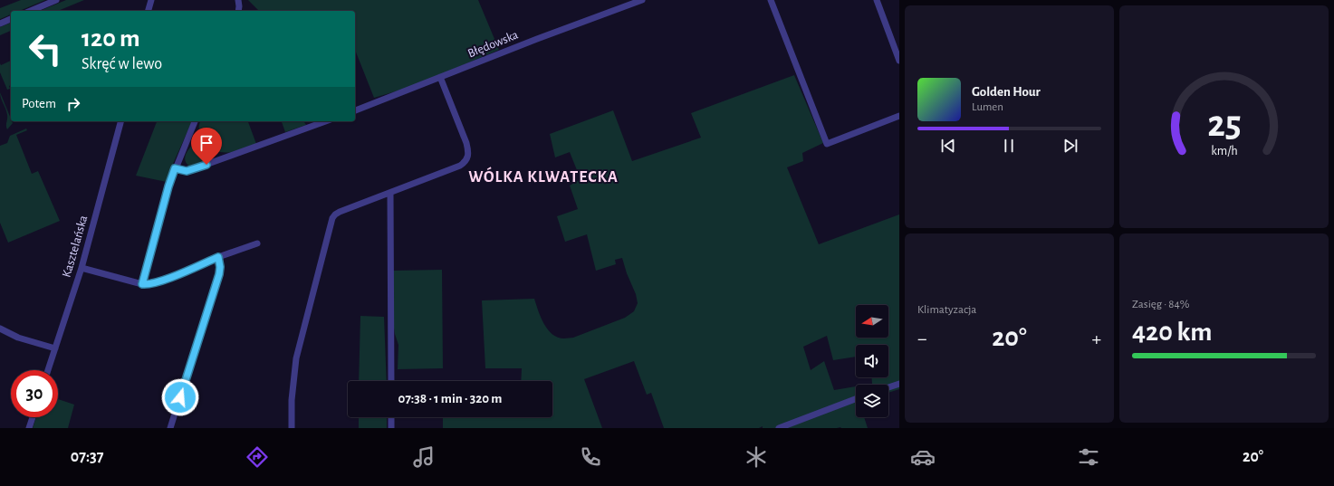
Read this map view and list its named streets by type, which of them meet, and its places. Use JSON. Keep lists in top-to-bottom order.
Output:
{
  "streets": {
    "street": ["Błędowska", "Kasztelańska"]
  },
  "districts": ["WÓLKA KLWATECKA"],
  "north": "left",
  "page": {
    "turn": ["120 m", "Skręć w lewo"],
    "song": ["Golden Hour", "Lumen"],
    "then": "Potem",
    "tile": [
      "Klimatyzacja",
      ["Zasięg · 84%", "420 km"]
    ],
    "heat": ["−", "20°", "+"],
    "limit": "30",
    "trip": "07:38 · 1 min · 320 m",
    "tabs": ["07:37", "20°"],
    "gauge": ["25", "km/h"]
  }
}
